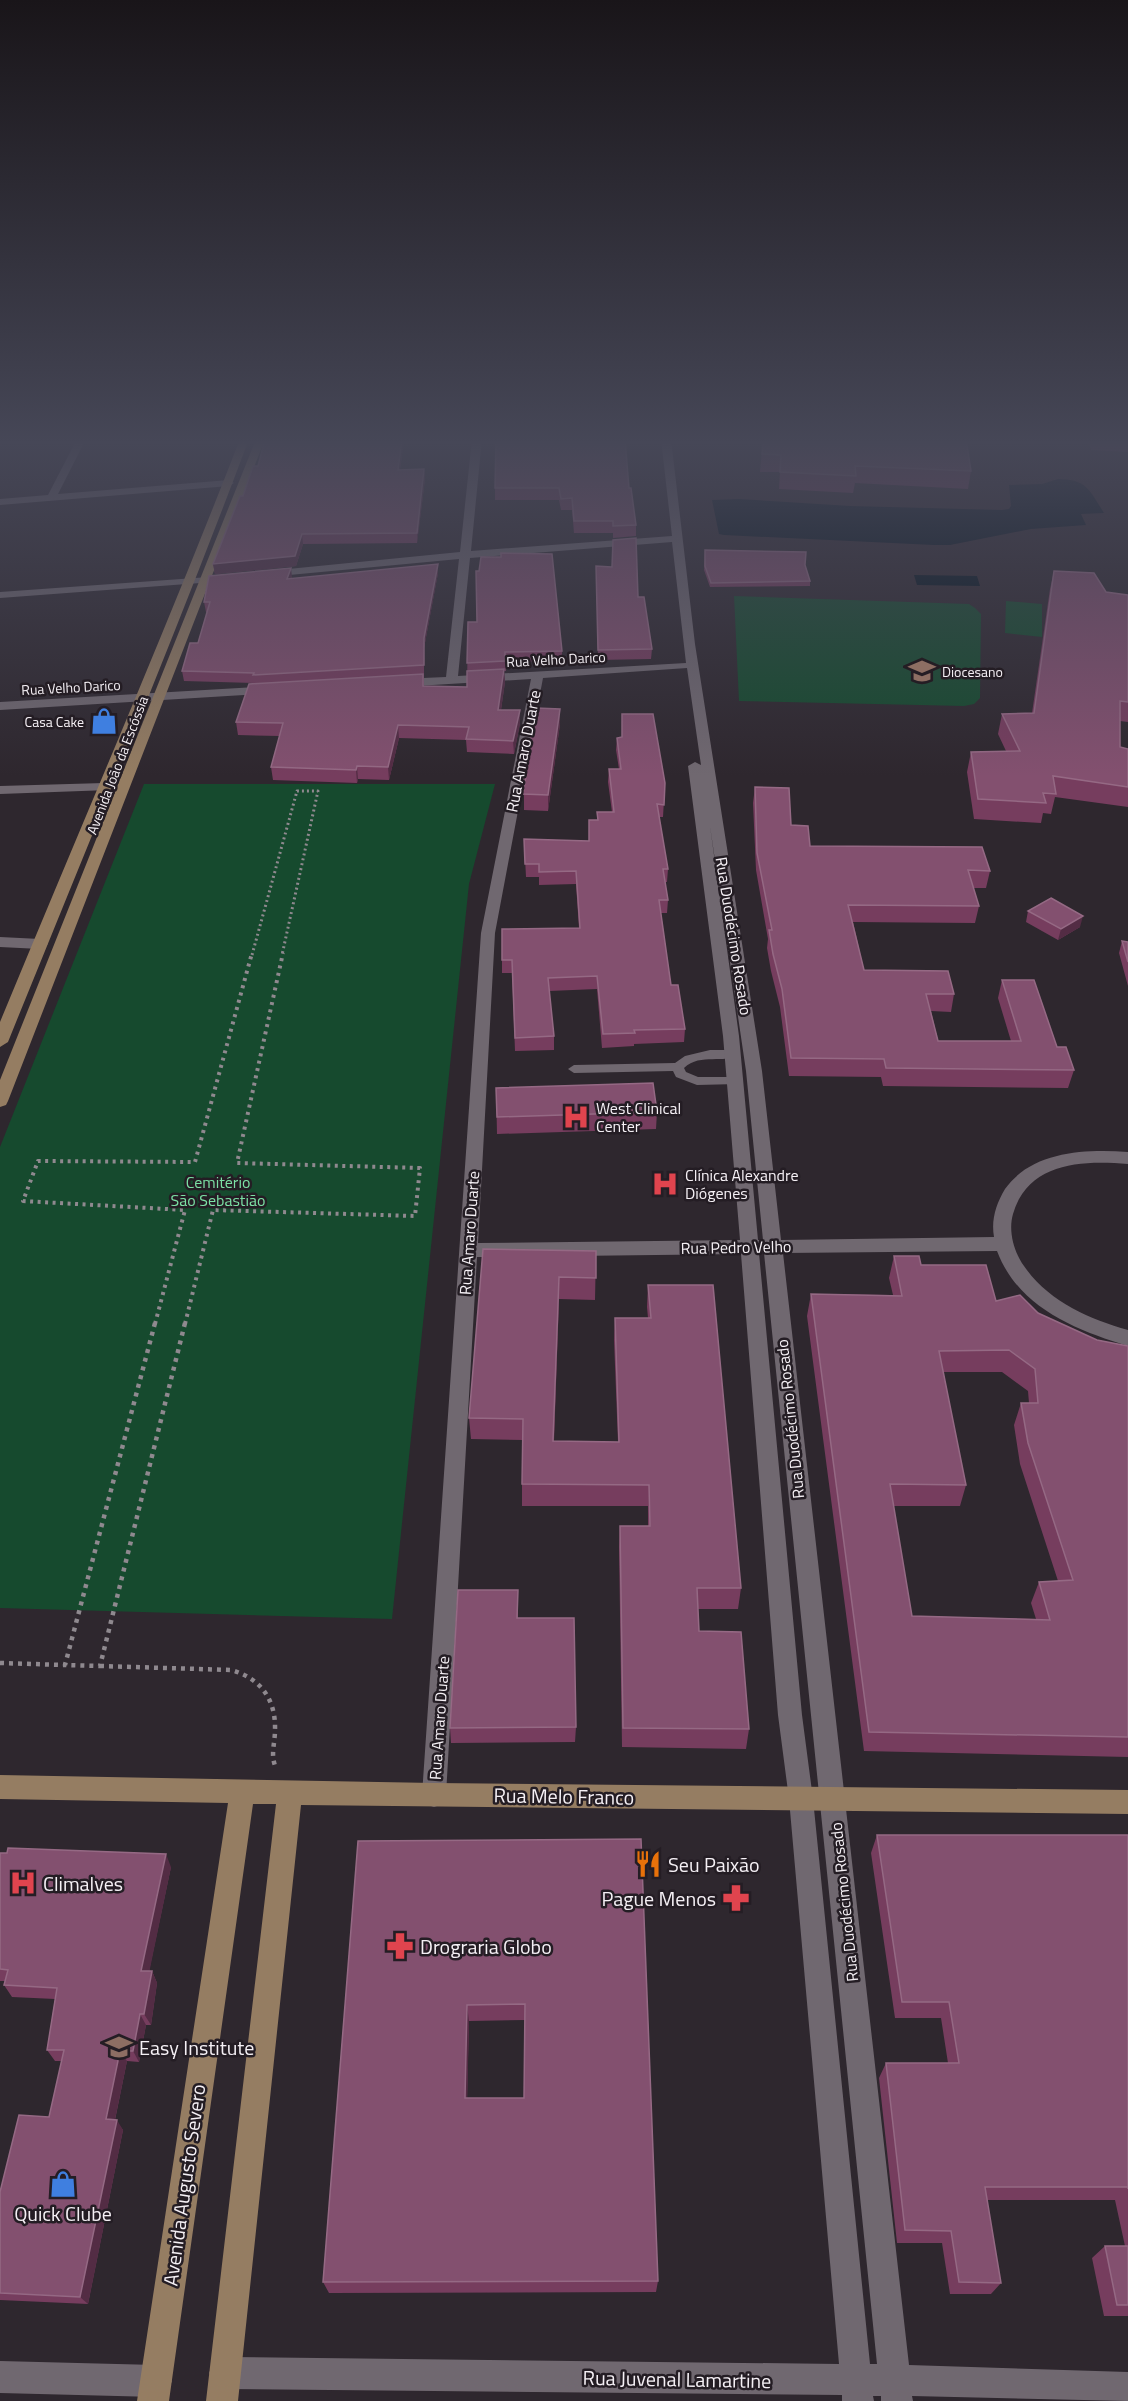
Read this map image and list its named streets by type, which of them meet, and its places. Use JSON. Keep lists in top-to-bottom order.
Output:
{
  "streets": {
    "main road": ["Avenida João da Escóssia", "Rua Melo Franco", "Avenida Augusto Severo"],
    "street": [
      "Rua Velho Darico",
      "Rua Amaro Duarte",
      "Rua Duodécimo Rosado",
      "Rua Pedro Velho",
      "Rua Juvenal Lamartine"
    ]
  },
  "crossings": [
    ["Rua Velho Darico", "Rua Amaro Duarte"],
    ["Rua Velho Darico", "Avenida João da Escóssia"],
    ["Rua Velho Darico", "Rua Duodécimo Rosado"],
    ["Rua Amaro Duarte", "Rua Pedro Velho"],
    ["Rua Amaro Duarte", "Rua Melo Franco"],
    ["Rua Duodécimo Rosado", "Rua Pedro Velho"],
    ["Rua Duodécimo Rosado", "Rua Melo Franco"],
    ["Rua Duodécimo Rosado", "Rua Juvenal Lamartine"],
    ["Rua Melo Franco", "Avenida Augusto Severo"]
  ],
  "parks": ["Cemitério São Sebastião"],
  "places": {
    "school or university": ["Diocesano", "Easy Institute"],
    "shop": ["Casa Cake", "Quick Clube"],
    "hospital": ["West Clinical Center", "Clínica Alexandre Diógenes", "Climalves"],
    "restaurant": ["Seu Paixão"],
    "pharmacy": ["Pague Menos", "Drograria Globo"]
  }
}
